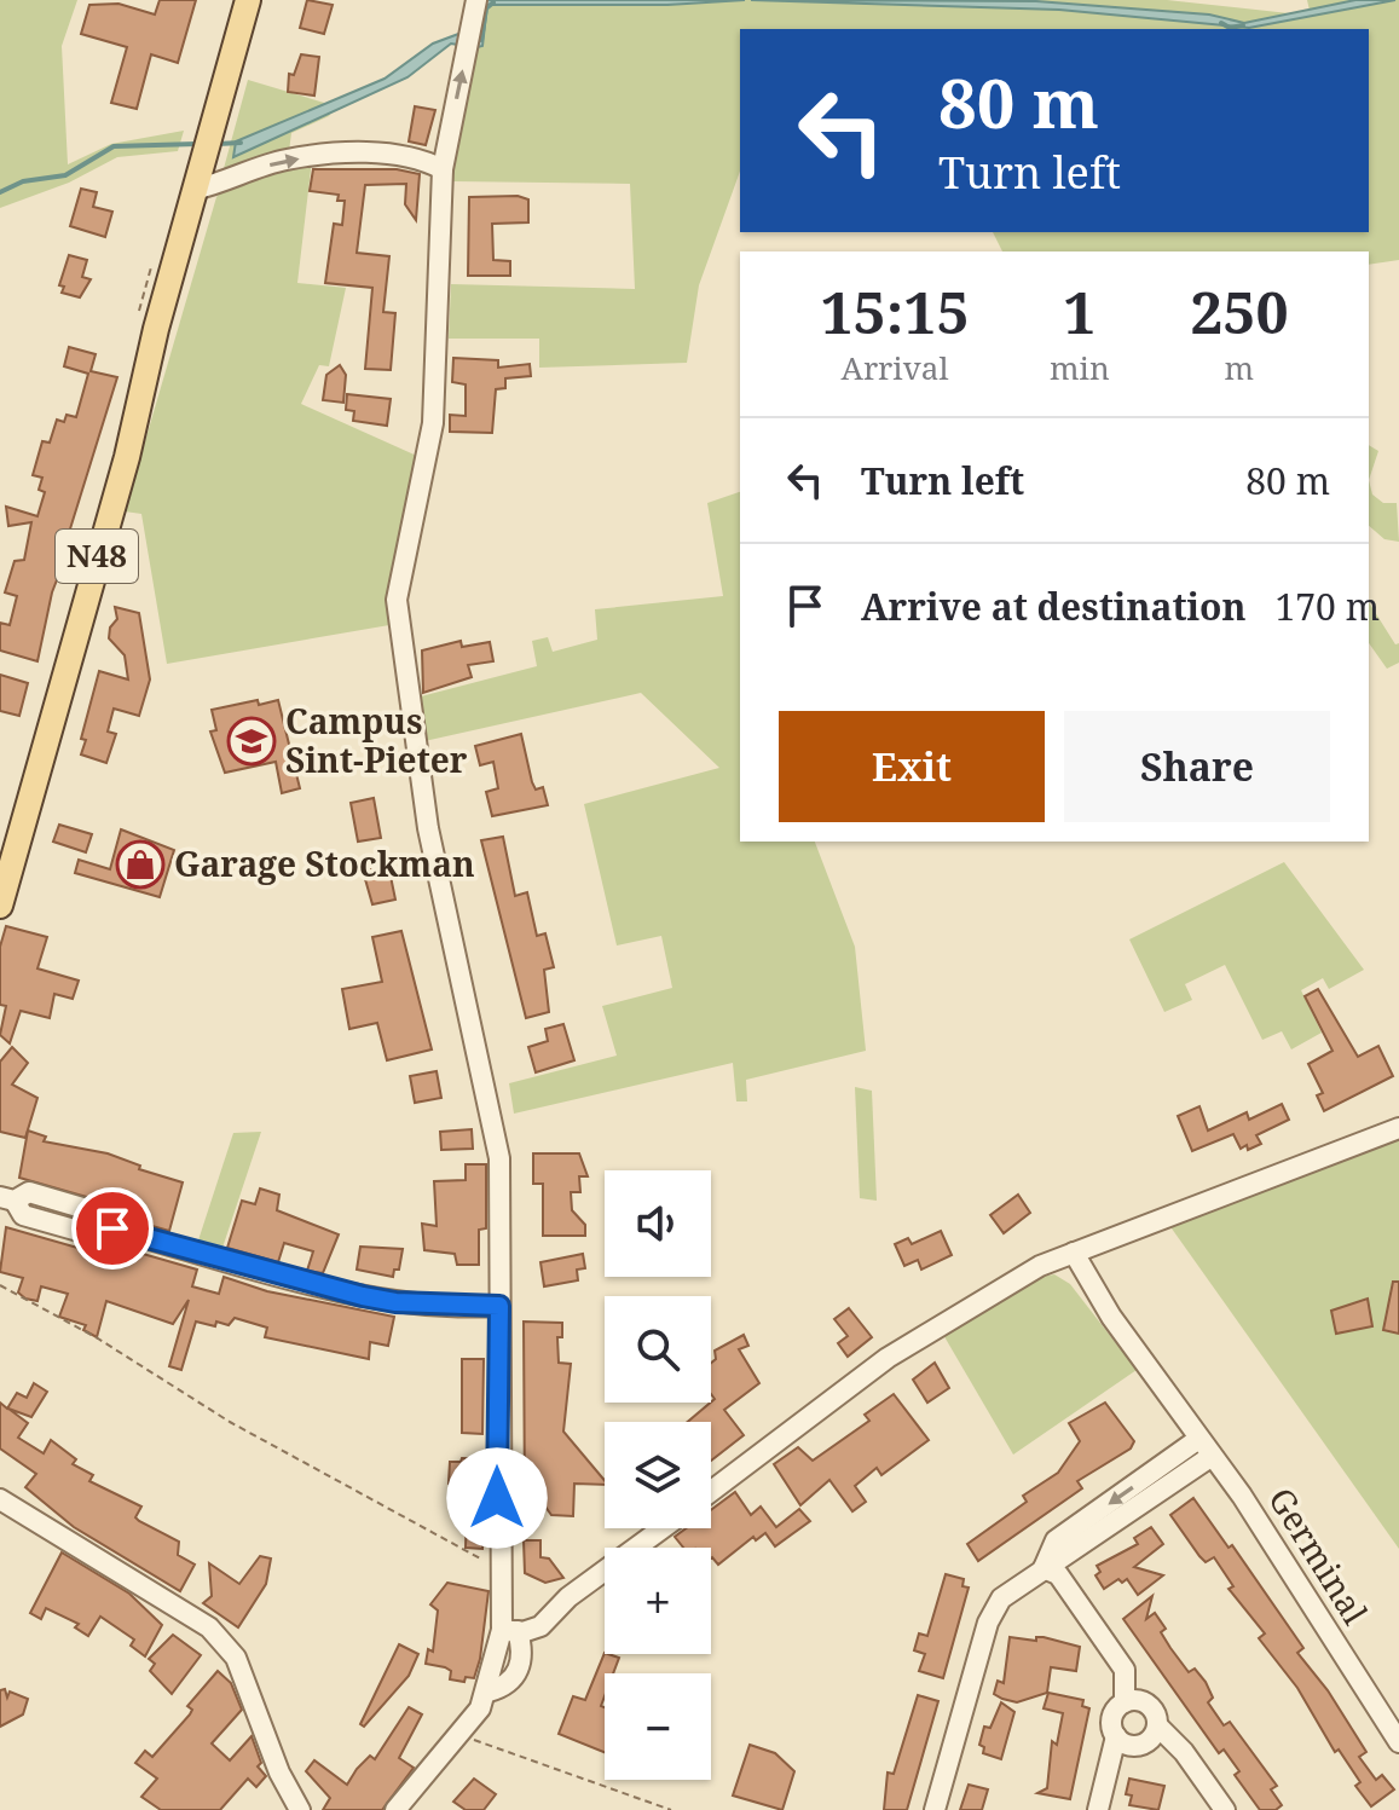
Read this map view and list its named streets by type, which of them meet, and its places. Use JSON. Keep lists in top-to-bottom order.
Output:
{
  "streets": {
    "main road": ["N48"],
    "street": ["Germinal"]
  },
  "places": {
    "school or university": ["Campus Sint-Pieter"],
    "shop": ["Garage Stockman"]
  },
  "page": {
    "turn": ["80 m", "Turn left"],
    "eta": [
      "15:15",
      "Arrival",
      "1",
      "min",
      "250",
      "m"
    ],
    "list": [
      {
        "name": "Turn left",
        "value": "80 m"
      },
      {
        "name": "Arrive at destination",
        "value": "170 m"
      }
    ],
    "buttons": ["Exit", "Share"],
    "map_buttons": ["+", "−"]
  }
}
